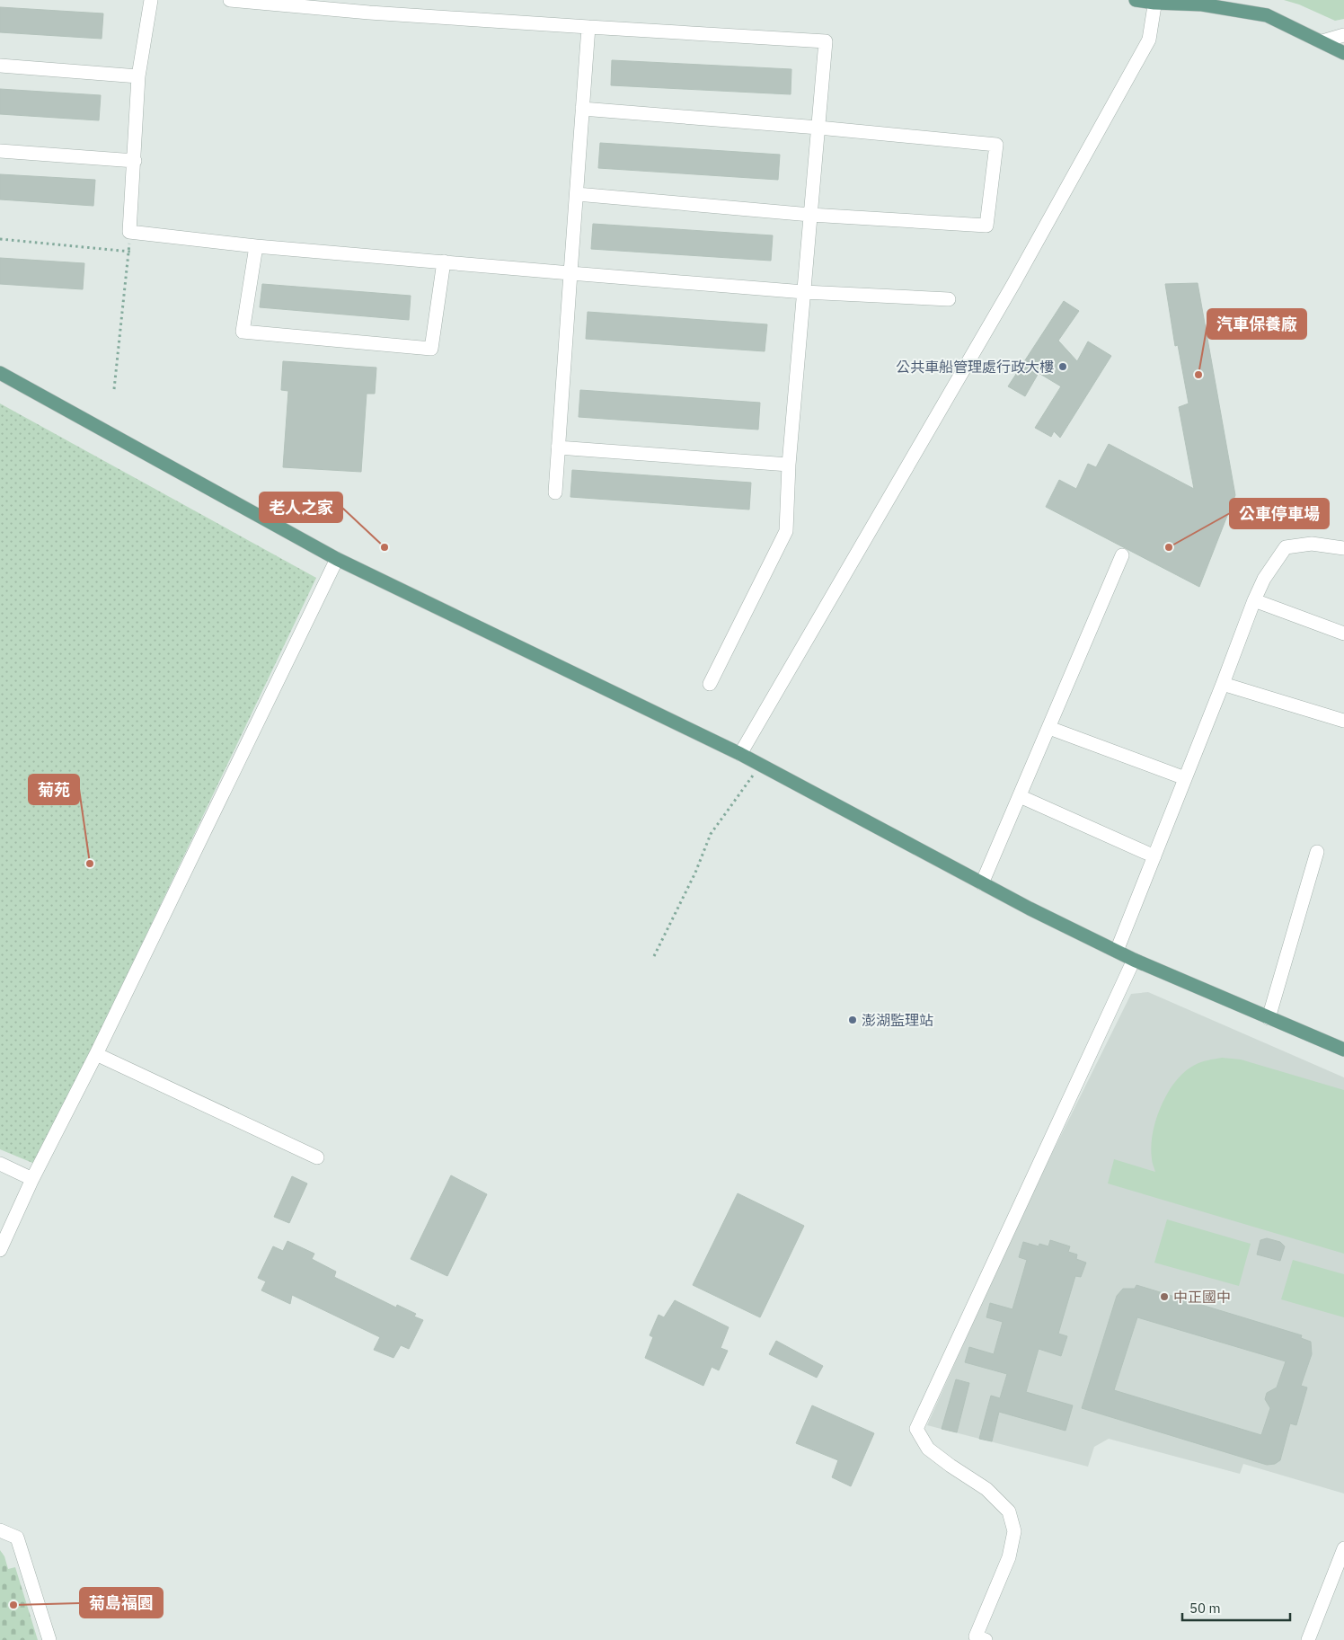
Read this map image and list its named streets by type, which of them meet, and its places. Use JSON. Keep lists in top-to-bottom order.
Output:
{
  "places": [
    "公共車船管理處行政大樓",
    "汽車保養廠",
    "老人之家",
    "公車停車場",
    "菊苑",
    "澎湖監理站",
    "中正國中",
    "菊島福園"
  ],
  "scale_bar": "50 m"
}
